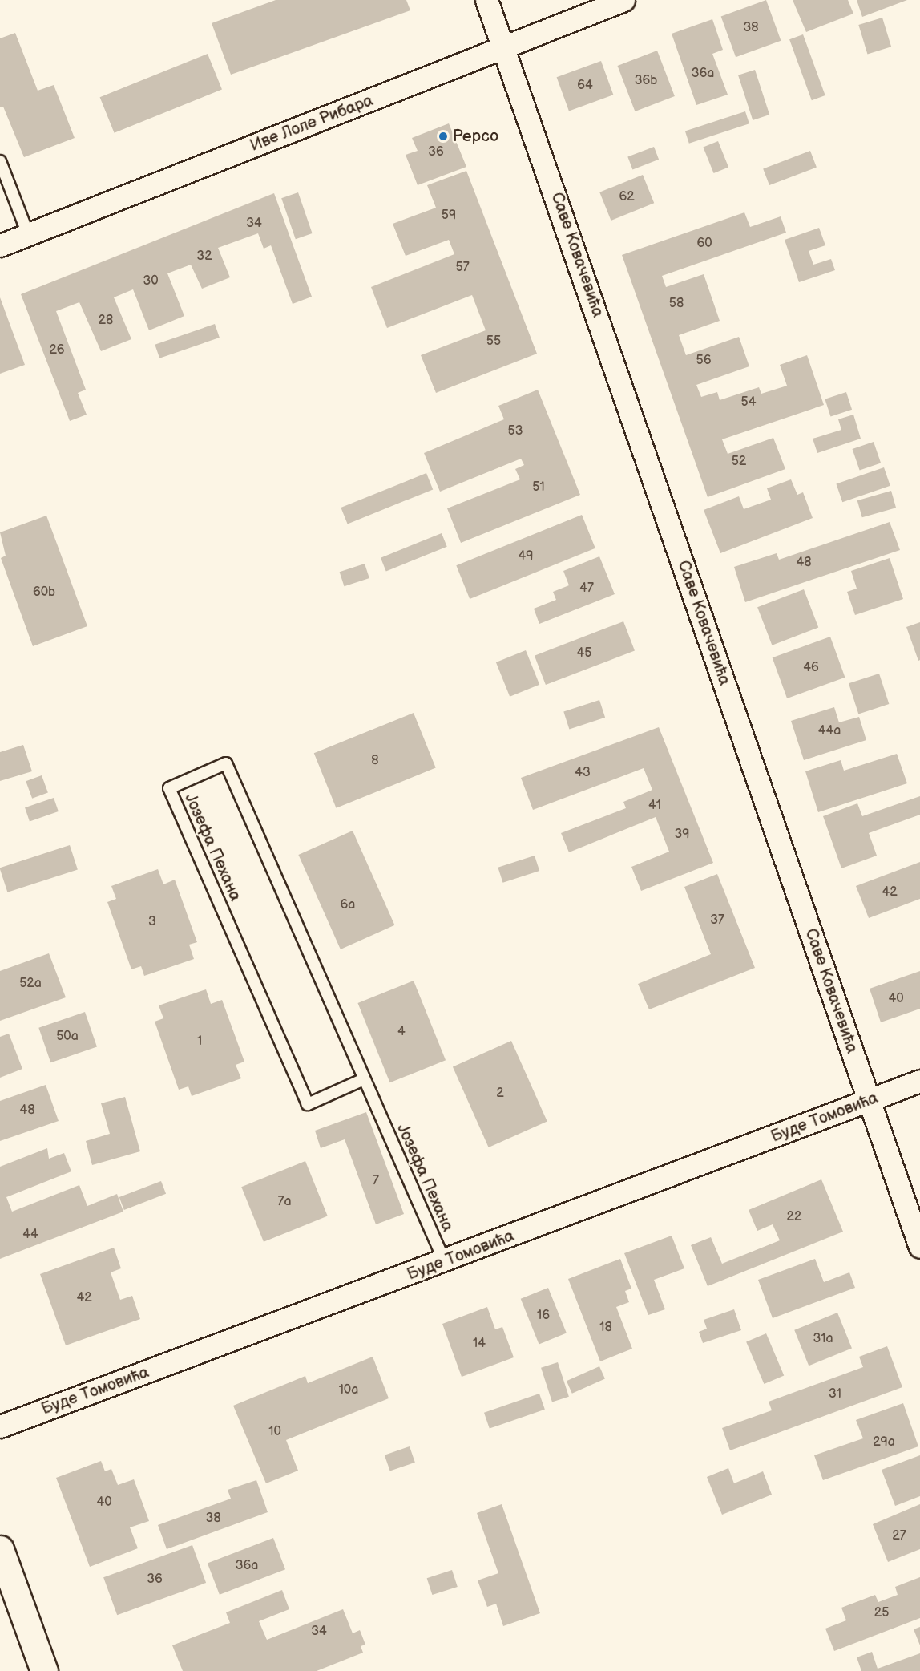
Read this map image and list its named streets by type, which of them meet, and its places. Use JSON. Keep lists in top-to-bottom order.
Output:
{
  "streets": {
    "street": ["Иве Лоле Рибара", "Саве Ковачевића", "Буде Томовића"],
    "lane": ["Јозефа Пехана"]
  },
  "crossings": [
    ["Иве Лоле Рибара", "Саве Ковачевића"],
    ["Саве Ковачевића", "Буде Томовића"],
    ["Јозефа Пехана", "Буде Томовића"]
  ],
  "places": ["Pepco"],
  "house_numbers": [
    "38",
    "36a",
    "36b",
    "64",
    "36",
    "62",
    "59",
    "34",
    "60",
    "32",
    "57",
    "30",
    "58",
    "28",
    "55",
    "26",
    "56",
    "54",
    "53",
    "52",
    "51",
    "49",
    "48",
    "47",
    "60b",
    "45",
    "46",
    "44a",
    "8",
    "43",
    "41",
    "39",
    "42",
    "6a",
    "37",
    "3",
    "52a",
    "40",
    "4",
    "50a",
    "1",
    "2",
    "48",
    "7",
    "7a",
    "22",
    "44",
    "42",
    "16",
    "18",
    "31a",
    "14",
    "10a",
    "31",
    "10",
    "29a",
    "40",
    "38",
    "27",
    "36a",
    "36",
    "25",
    "34"
  ]
}
